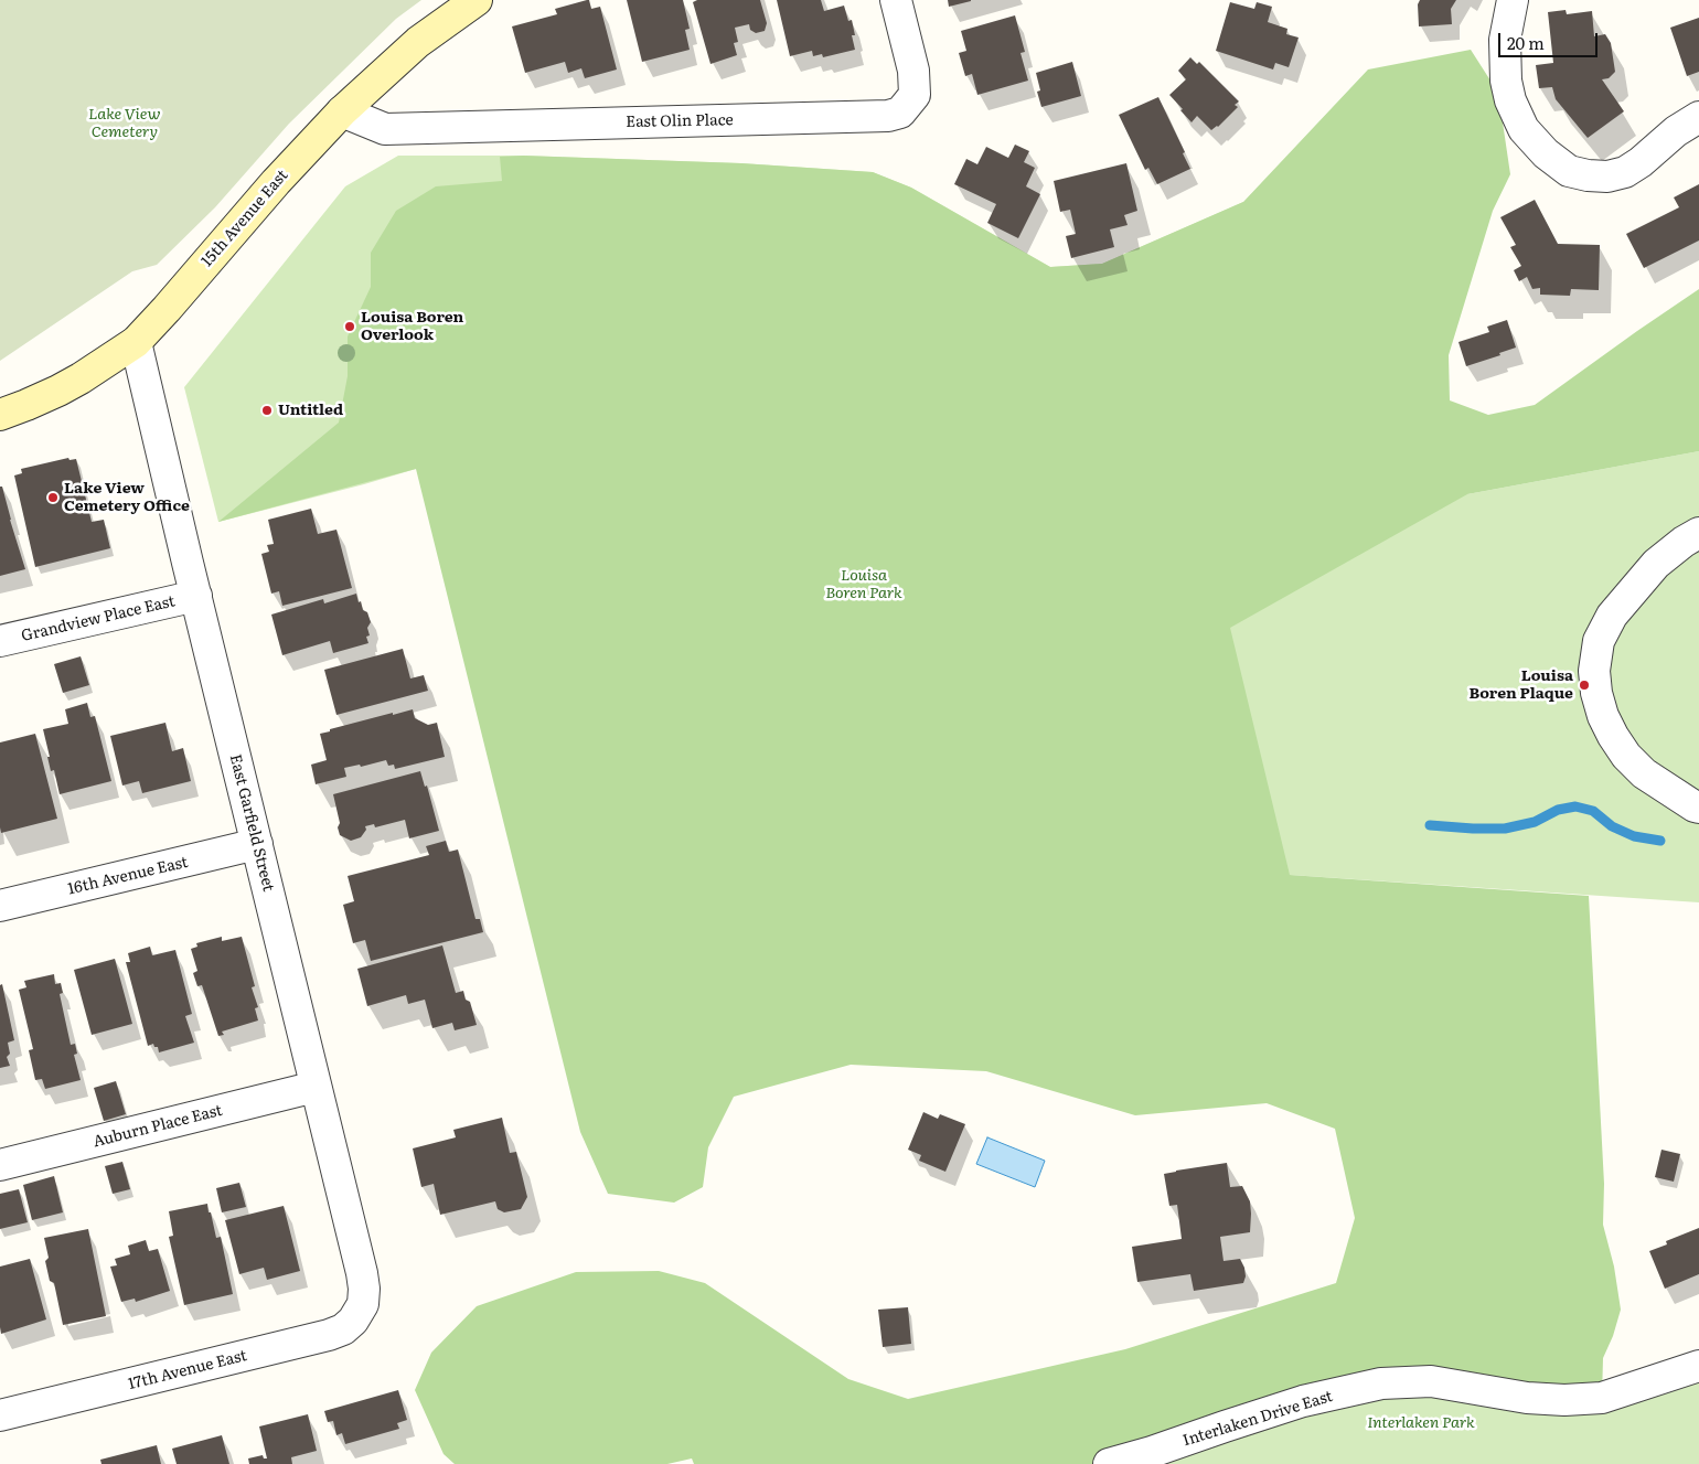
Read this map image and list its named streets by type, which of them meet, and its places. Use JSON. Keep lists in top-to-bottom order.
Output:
{
  "streets": {
    "street": [
      "East Olin Place",
      "15th Avenue East",
      "Grandview Place East",
      "East Garfield Street",
      "16th Avenue East",
      "Auburn Place East",
      "17th Avenue East",
      "Interlaken Drive East"
    ]
  },
  "crossings": [
    ["East Olin Place", "15th Avenue East"],
    ["15th Avenue East", "East Garfield Street"],
    ["Grandview Place East", "East Garfield Street"],
    ["East Garfield Street", "16th Avenue East"],
    ["East Garfield Street", "Auburn Place East"],
    ["East Garfield Street", "17th Avenue East"]
  ],
  "parks": ["Lake View Cemetery", "Louisa Boren Park", "Interlaken Park"],
  "places": [
    "Louisa Boren Overlook",
    "Untitled",
    "Lake View Cemetery Office",
    "Louisa Boren Plaque"
  ],
  "scale_bar": "20 m"
}
